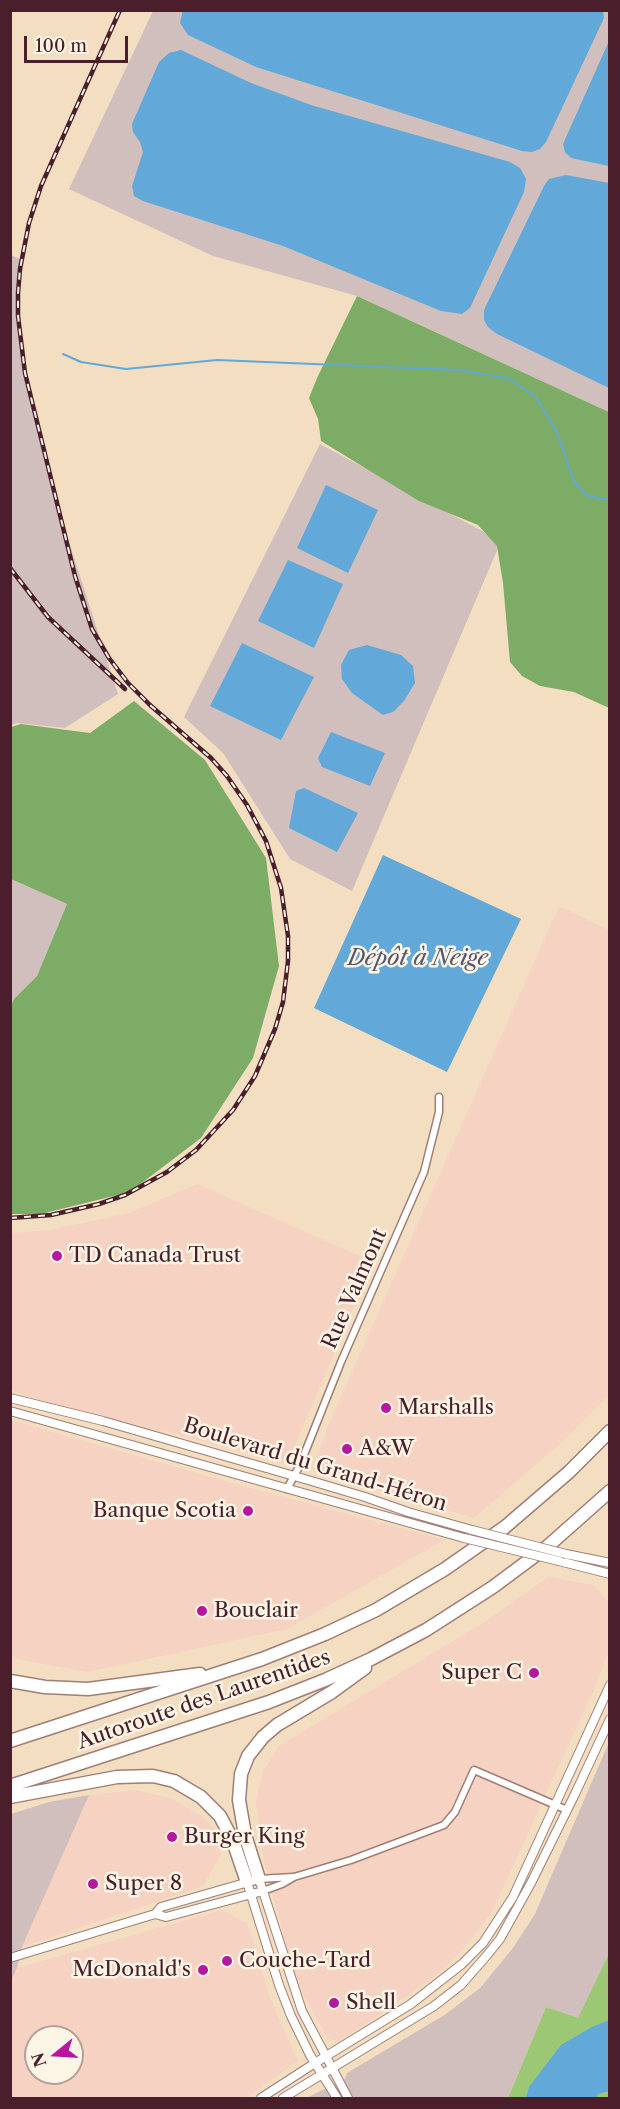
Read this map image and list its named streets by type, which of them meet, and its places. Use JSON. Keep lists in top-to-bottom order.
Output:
{
  "streets": {
    "highway": ["Autoroute des Laurentides"],
    "street": ["Rue Valmont", "Boulevard du Grand-Héron"]
  },
  "crossings": [
    ["Rue Valmont", "Boulevard du Grand-Héron"]
  ],
  "water": ["Dépôt à Neige"],
  "places": [
    "TD Canada Trust",
    "Marshalls",
    "A&W",
    "Banque Scotia",
    "Bouclair",
    "Super C",
    "Burger King",
    "Super 8",
    "Couche-Tard",
    "McDonald's",
    "Shell"
  ],
  "scale_bar": "100 m",
  "north": "left"
}
